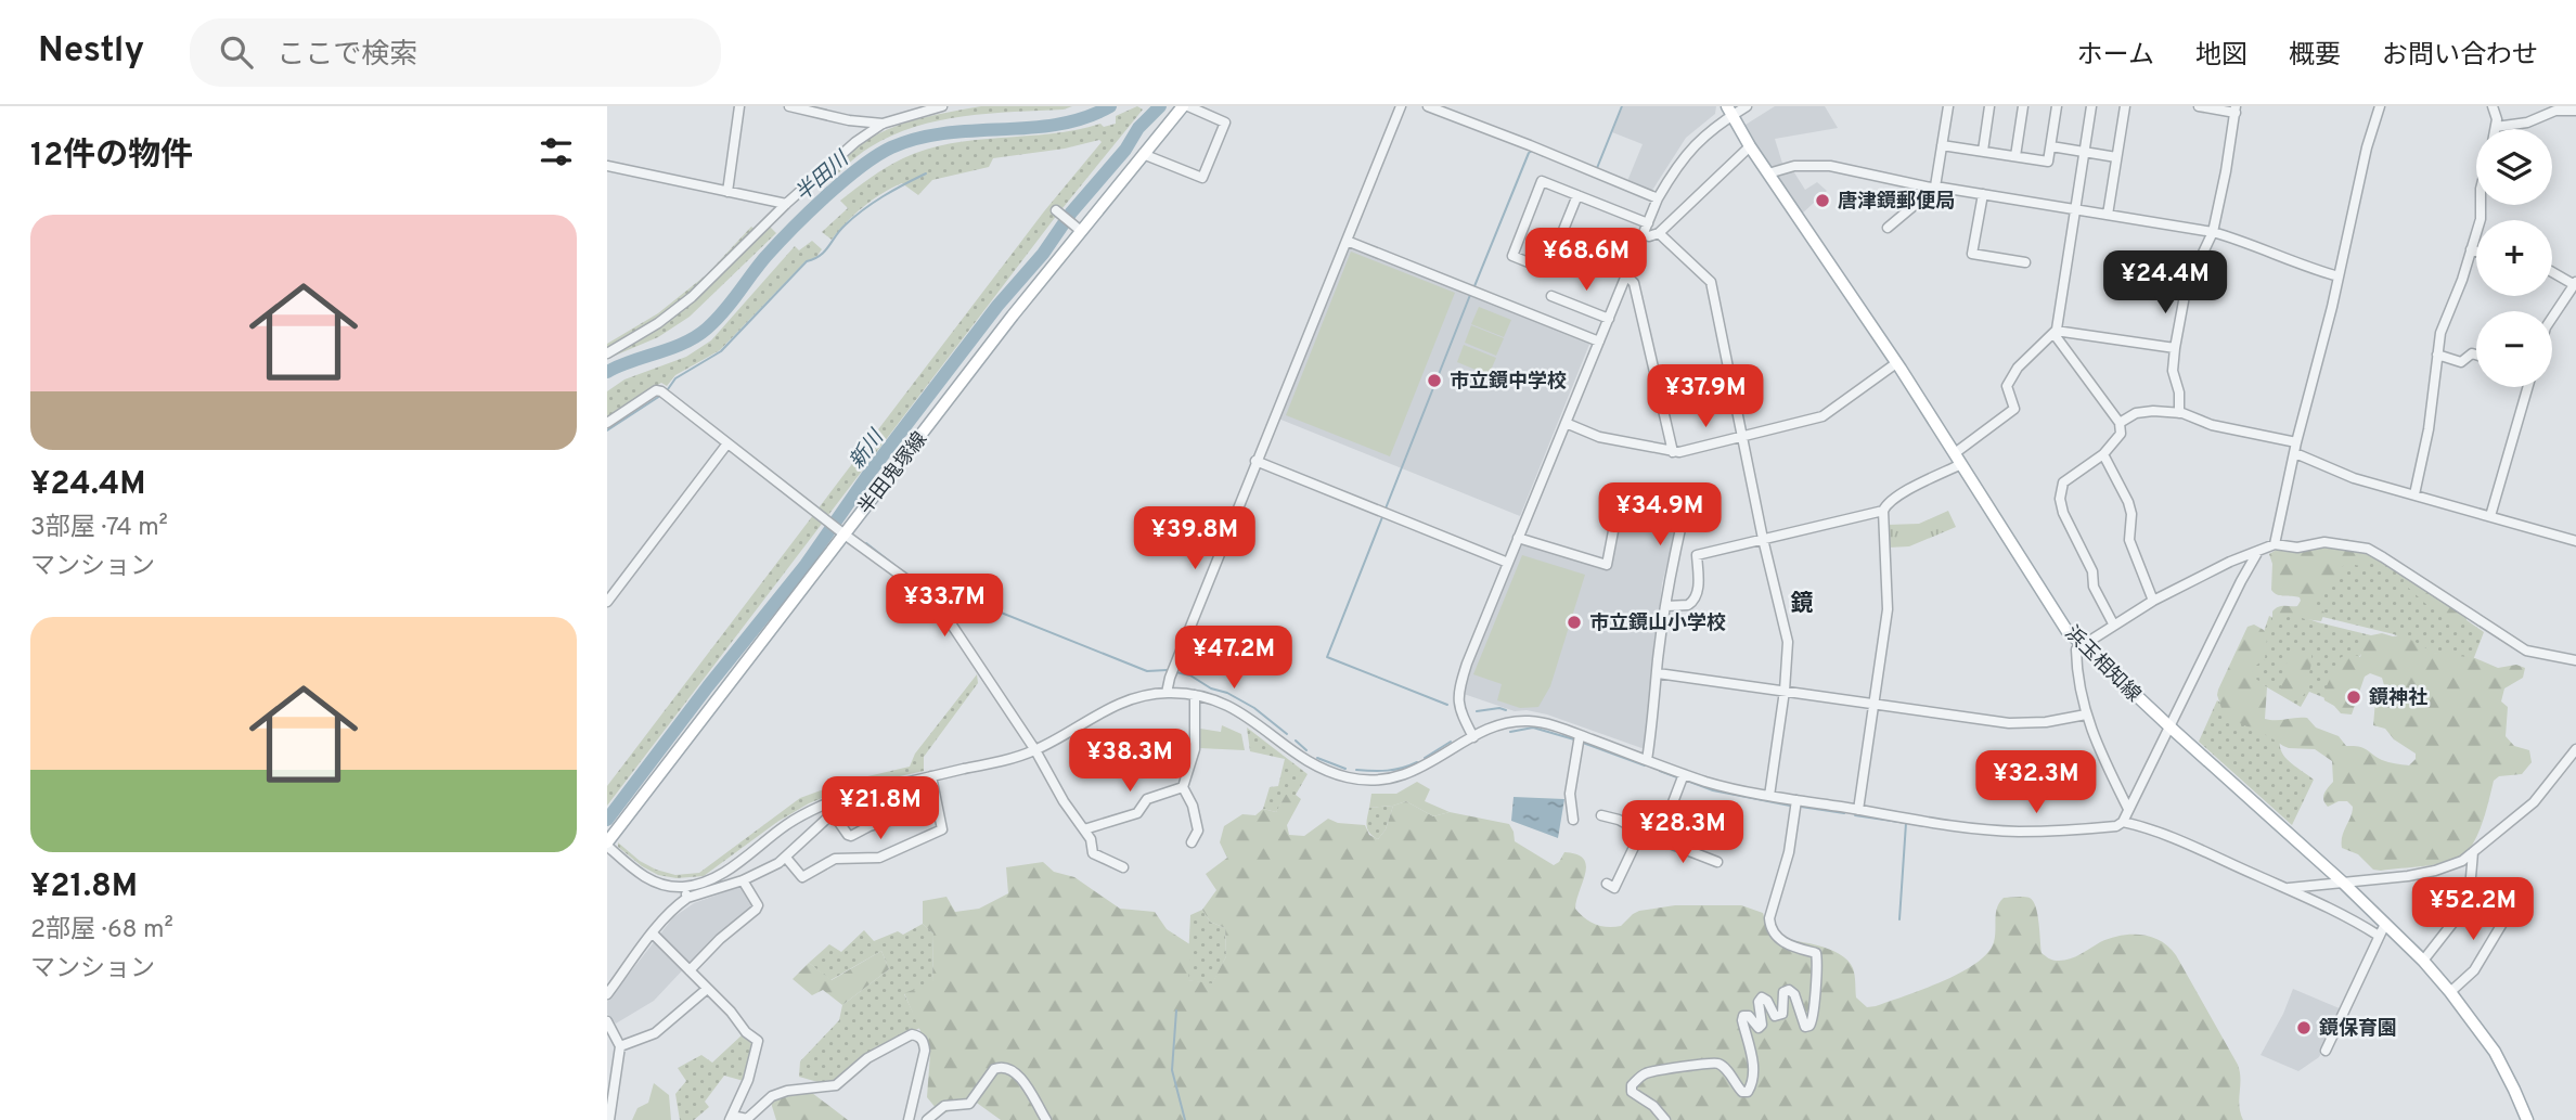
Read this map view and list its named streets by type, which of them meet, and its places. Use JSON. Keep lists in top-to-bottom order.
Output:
{
  "streets": {
    "main road": ["半田鬼塚線", "浜玉相知線"]
  },
  "districts": ["鏡"],
  "water": ["半田川", "新川"],
  "places": [
    "唐津鏡郵便局",
    "市立鏡中学校",
    "市立鏡山小学校",
    "鏡神社",
    "鏡保育園"
  ],
  "page": {
    "header": "Nestly",
    "search": "ここで検索",
    "nav": [
      "ホーム",
      "地図",
      "概要",
      "お問い合わせ"
    ],
    "heading": "12件の物件",
    "map_buttons": ["+", "−"],
    "list": [
      {
        "name": "¥24.4M",
        "note": "3部屋 · 74 m² · マンション"
      },
      {
        "name": "¥21.8M",
        "note": "2部屋 · 68 m² · マンション"
      }
    ],
    "price": [
      "¥68.6M",
      "¥24.4M",
      "¥37.9M",
      "¥34.9M",
      "¥39.8M",
      "¥33.7M",
      "¥47.2M",
      "¥38.3M",
      "¥32.3M",
      "¥21.8M",
      "¥28.3M",
      "¥52.2M"
    ]
  }
}
